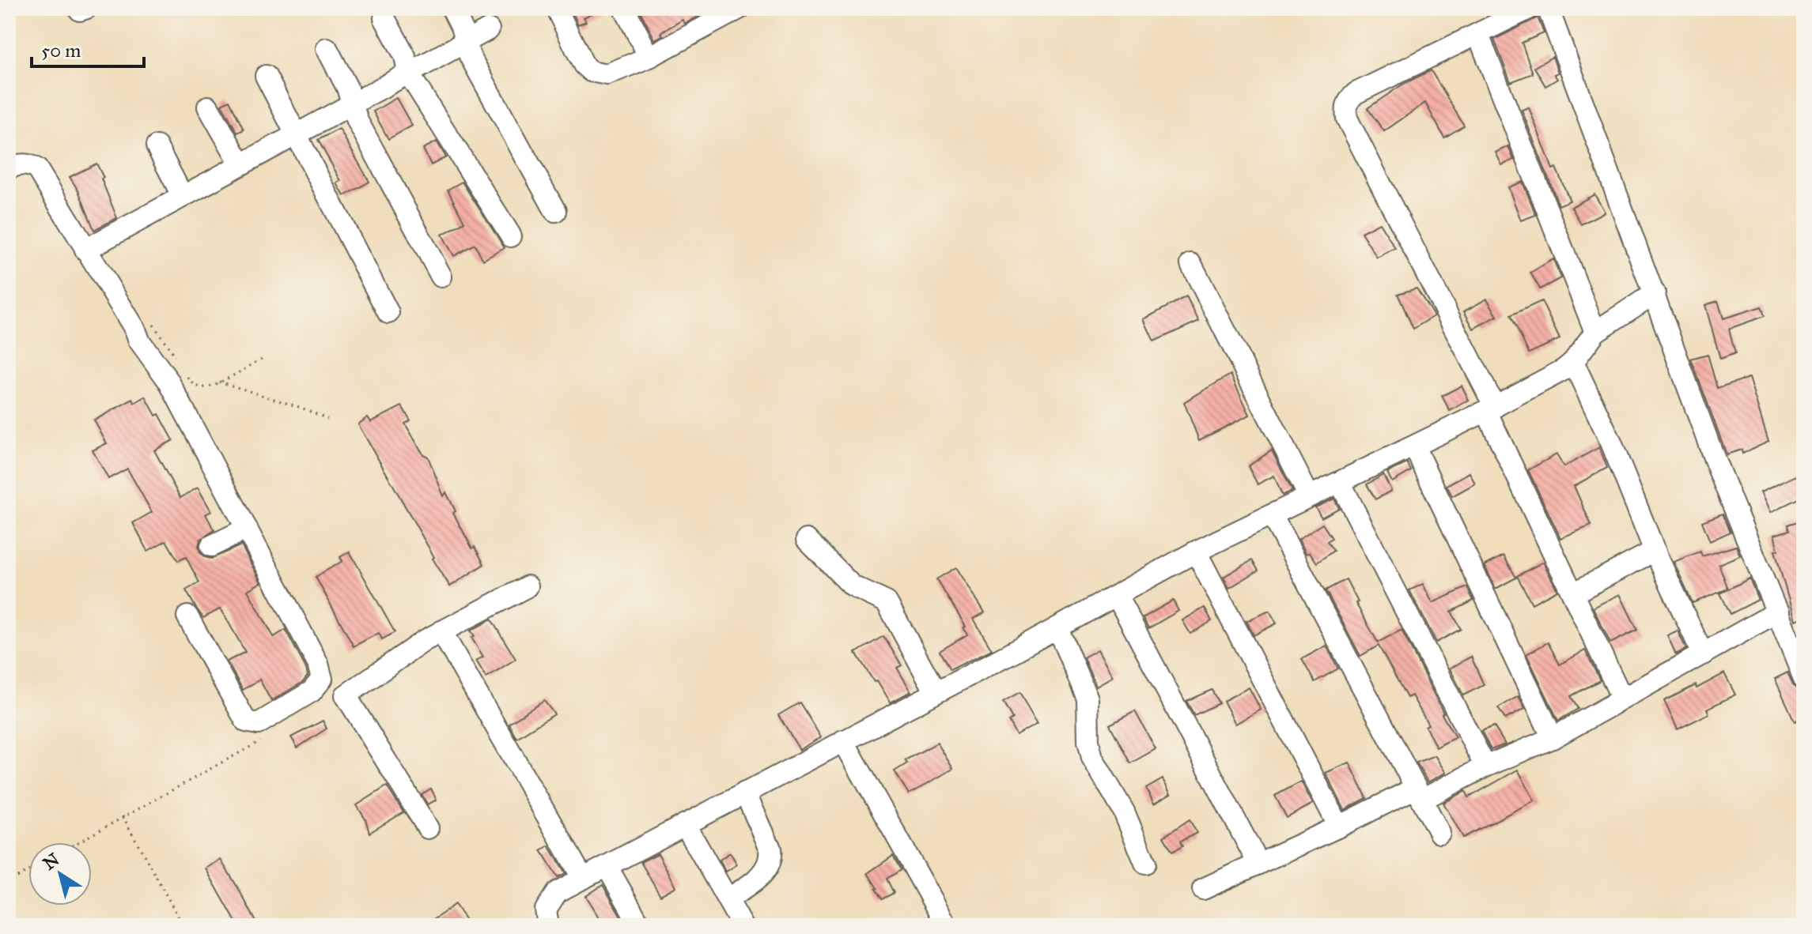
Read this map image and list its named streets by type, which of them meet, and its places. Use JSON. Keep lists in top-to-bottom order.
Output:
{
  "scale_bar": "50 m",
  "north": "top left"
}
